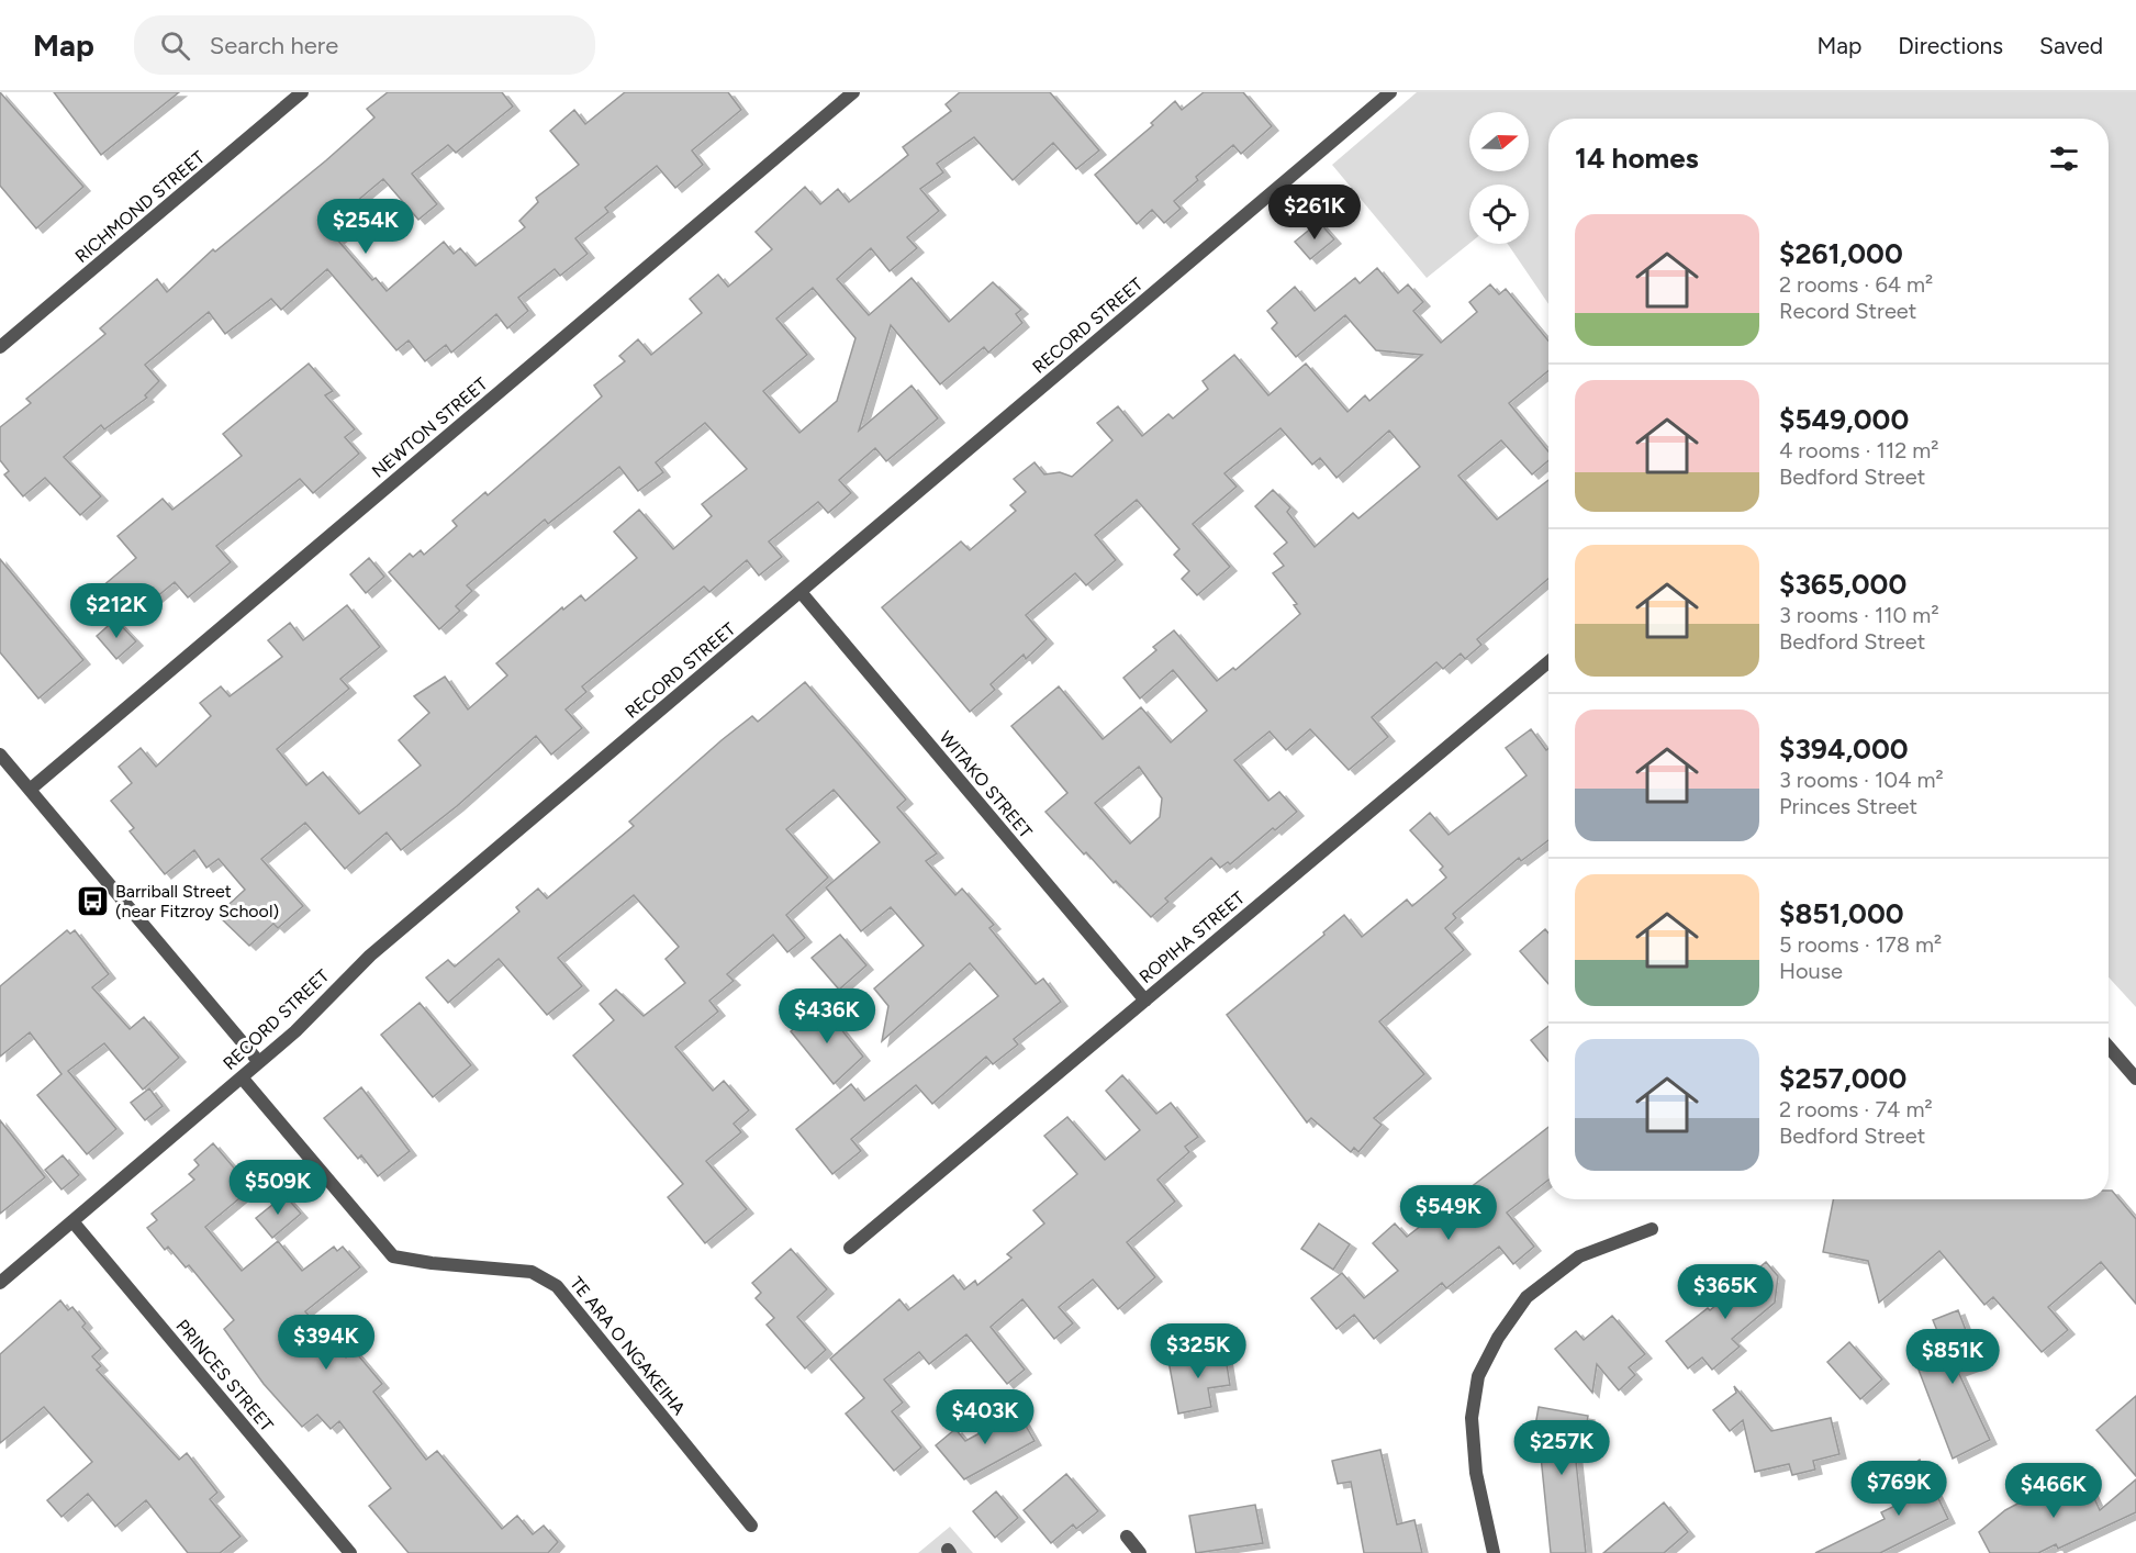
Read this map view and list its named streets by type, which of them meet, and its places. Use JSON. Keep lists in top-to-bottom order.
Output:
{
  "streets": {
    "street": [
      "RICHMOND STREET",
      "RECORD STREET",
      "NEWTON STREET",
      "WITAKO STREET",
      "ROPIHA STREET",
      "TE ARA O NGAKEIHA",
      "PRINCES STREET"
    ]
  },
  "crossings": [
    ["RECORD STREET", "WITAKO STREET"],
    ["RECORD STREET", "TE ARA O NGAKEIHA"],
    ["RECORD STREET", "PRINCES STREET"],
    ["WITAKO STREET", "ROPIHA STREET"]
  ],
  "places": {
    "bus stop": ["Barriball Street (near Fitzroy School)"]
  },
  "north": "right",
  "page": {
    "header": "Map",
    "search": "Search here",
    "nav": ["Map", "Directions", "Saved"],
    "heading": "14 homes",
    "price": [
      "$261K",
      "$254K",
      "$212K",
      "$436K",
      "$509K",
      "$549K",
      "$365K",
      "$394K",
      "$325K",
      "$851K",
      "$403K",
      "$257K",
      "$769K",
      "$466K"
    ],
    "list": [
      {
        "name": "$261,000",
        "note": "2 rooms · 64 m² · Record Street"
      },
      {
        "name": "$549,000",
        "note": "4 rooms · 112 m² · Bedford Street"
      },
      {
        "name": "$365,000",
        "note": "3 rooms · 110 m² · Bedford Street"
      },
      {
        "name": "$394,000",
        "note": "3 rooms · 104 m² · Princes Street"
      },
      {
        "name": "$851,000",
        "note": "5 rooms · 178 m² · House"
      },
      {
        "name": "$257,000",
        "note": "2 rooms · 74 m² · Bedford Street"
      }
    ]
  }
}
